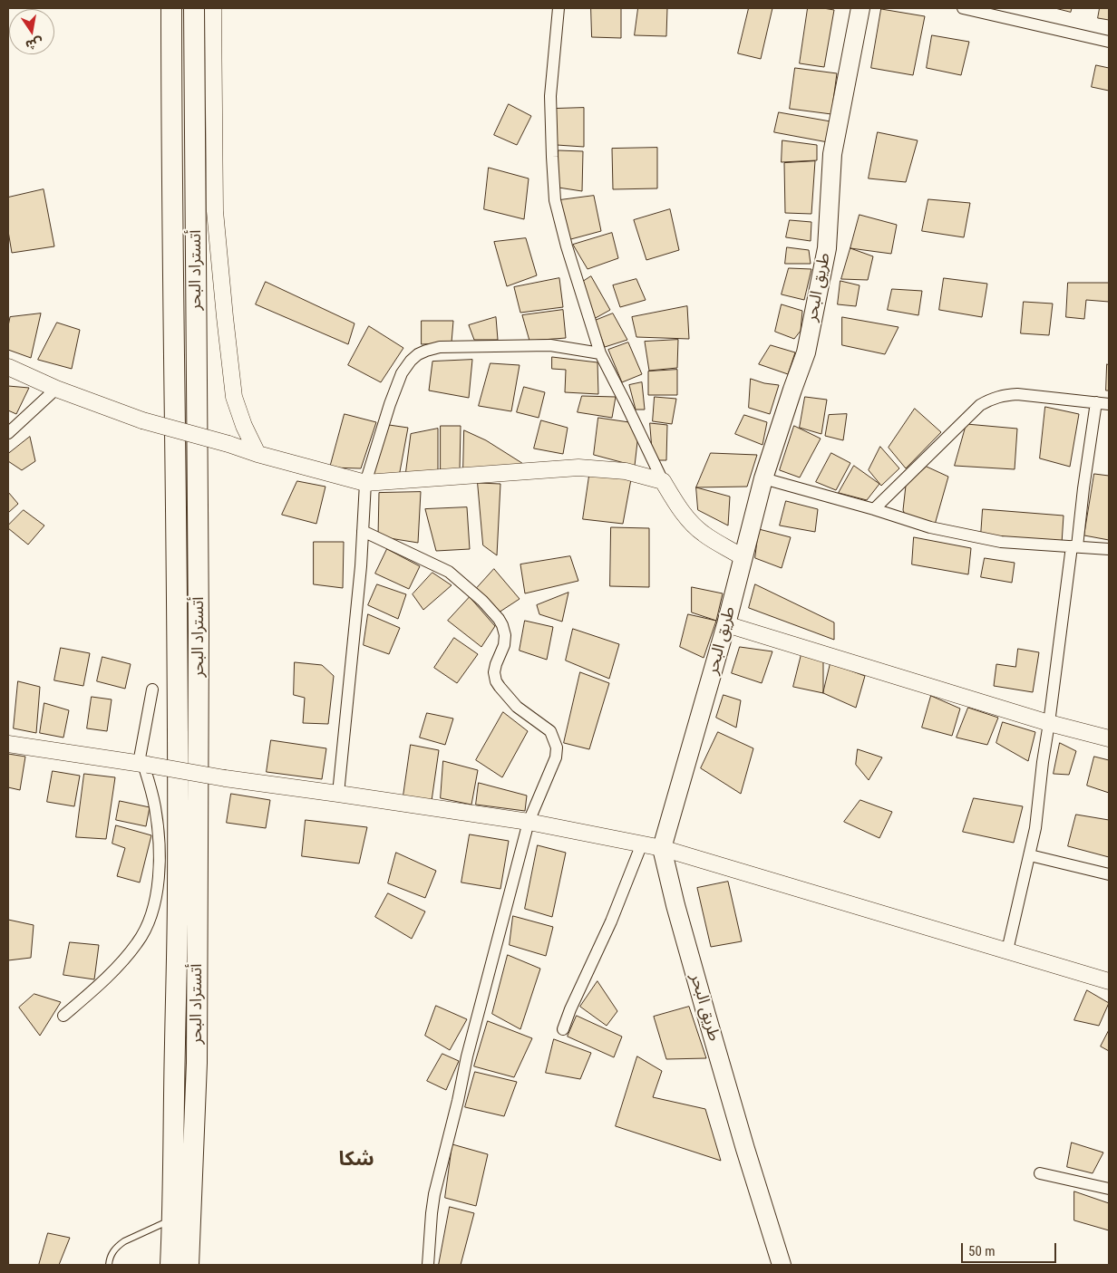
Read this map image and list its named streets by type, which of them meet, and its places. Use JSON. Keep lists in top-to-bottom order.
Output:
{
  "streets": {
    "highway": ["أتستراد البحر"],
    "main road": ["طريق البحر"]
  },
  "districts": ["شكا"],
  "scale_bar": "50 m",
  "north": "bottom"
}
